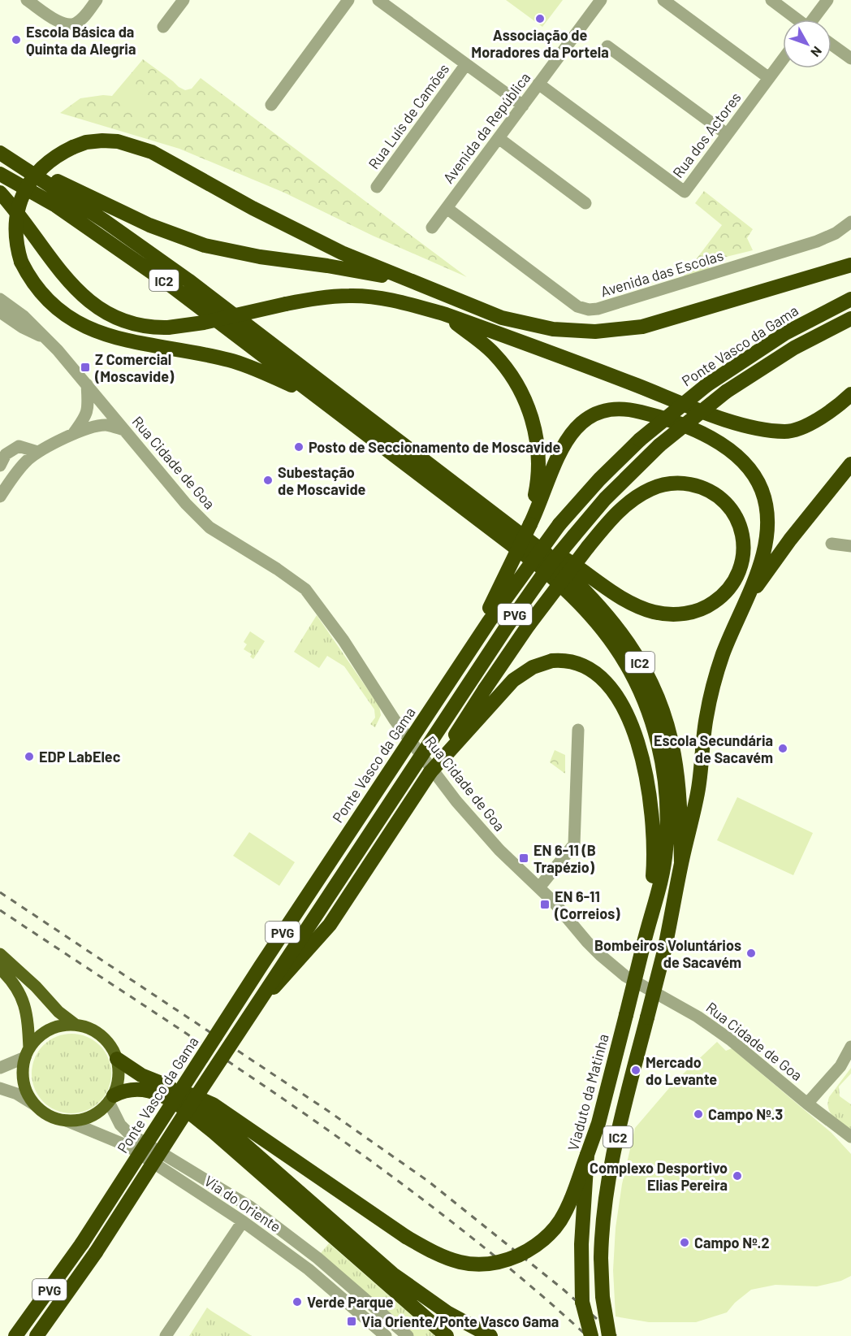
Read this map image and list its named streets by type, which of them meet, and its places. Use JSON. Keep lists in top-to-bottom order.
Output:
{
  "streets": {
    "highway": [
      "IC2",
      "Ponte Vasco da Gama",
      "PVG",
      "Viaduto da Matinha"
    ],
    "street": [
      "Rua Luís de Camões",
      "Avenida da República",
      "Rua dos Actores",
      "Avenida das Escolas",
      "Rua Cidade de Goa",
      "Via do Oriente"
    ]
  },
  "crossings": [
    ["Avenida da República", "Rua dos Actores"],
    ["Avenida da República", "Avenida das Escolas"],
    ["IC2", "Viaduto da Matinha"]
  ],
  "places": {
    "other": [
      "Associação de Moradores da Portela",
      "Escola Básica da Quinta da Alegria",
      "Posto de Seccionamento de Moscavide",
      "Subestação de Moscavide",
      "Escola Secundária de Sacavém",
      "EDP LabElec",
      "Bombeiros Voluntários de Sacavém",
      "Mercado do Levante",
      "Campo Nº.3",
      "Complexo Desportivo Elias Pereira",
      "Campo Nº.2",
      "Verde Parque"
    ],
    "transit": [
      "Z Comercial (Moscavide)",
      "EN 6-11 (B Trapézio)",
      "EN 6-11 (Correios)",
      "Via Oriente/Ponte Vasco Gama"
    ]
  },
  "north": "bottom right"
}
